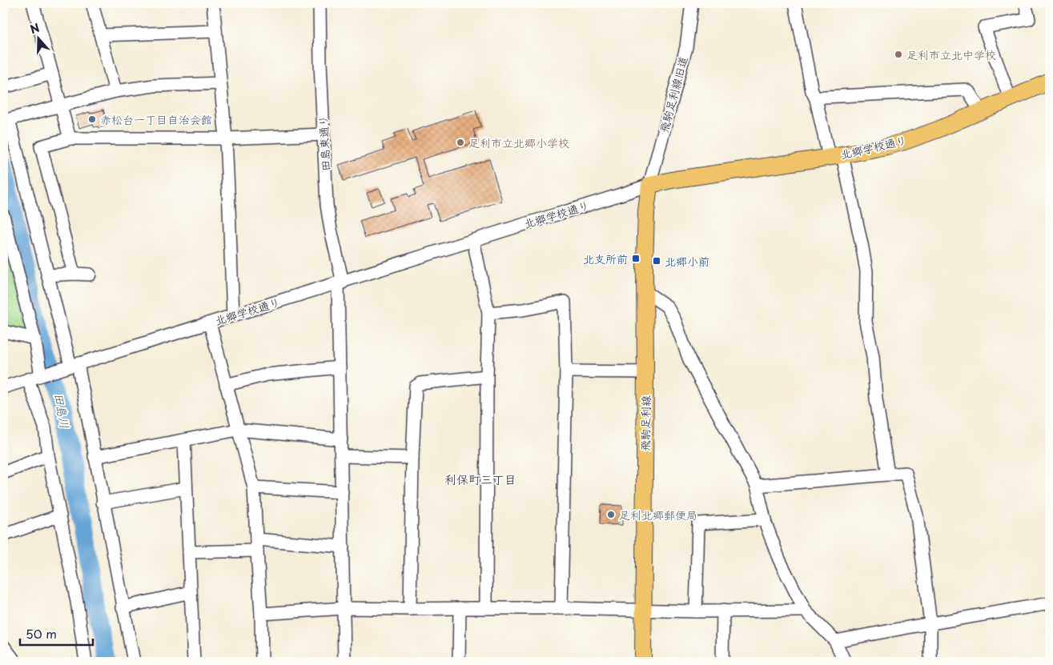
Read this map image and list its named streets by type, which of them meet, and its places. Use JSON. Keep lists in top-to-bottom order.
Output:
{
  "streets": {
    "main road": ["北郷学校通り", "飛駒足利線"],
    "street": ["飛駒足利線旧道", "田島東通り"]
  },
  "crossings": [
    ["飛駒足利線旧道", "北郷学校通り"],
    ["飛駒足利線旧道", "飛駒足利線"],
    ["田島東通り", "北郷学校通り"],
    ["北郷学校通り", "飛駒足利線"]
  ],
  "districts": ["利保町三丁目"],
  "water": ["田島川"],
  "places": {
    "other": [
      "足利市立北中学校",
      "赤松台一丁目自治会館",
      "足利市立北郷小学校",
      "足利北郷郵便局"
    ],
    "transit": ["北支所前", "北郷小前"]
  },
  "scale_bar": "50 m",
  "north": "top"
}
